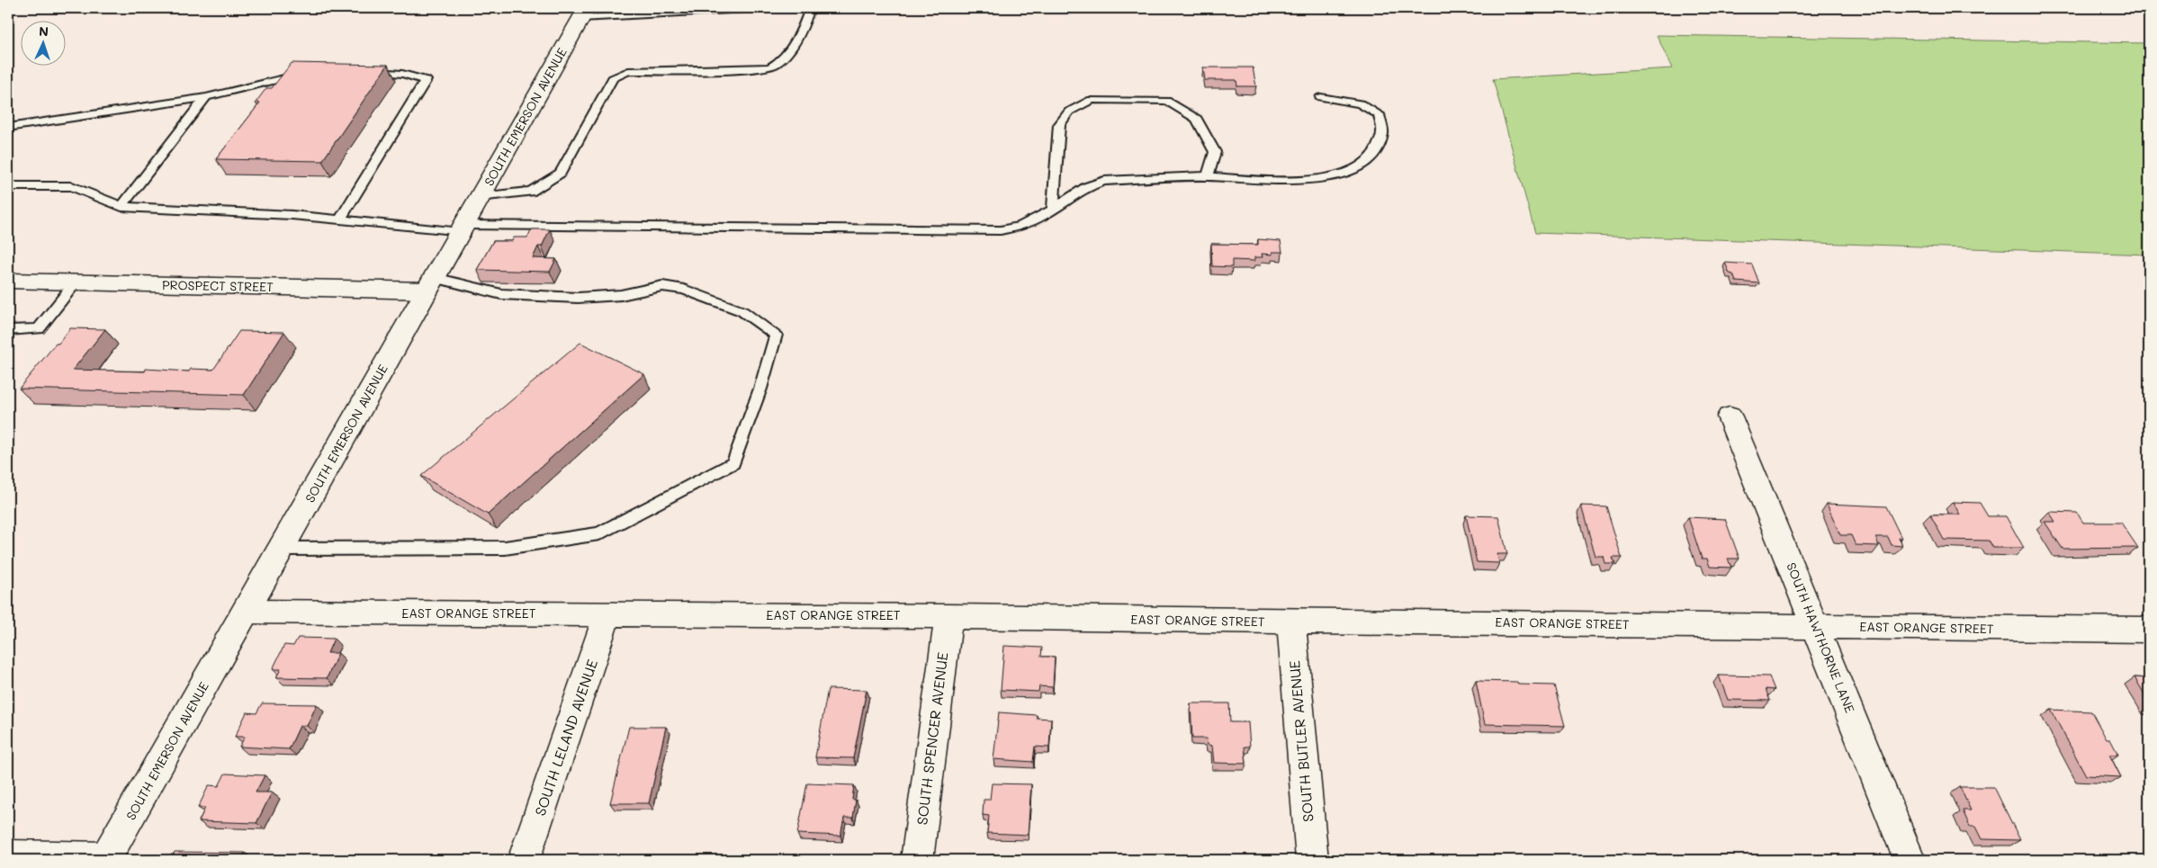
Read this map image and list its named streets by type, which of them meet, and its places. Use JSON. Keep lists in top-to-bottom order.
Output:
{
  "streets": {
    "street": [
      "SOUTH EMERSON AVENUE",
      "PROSPECT STREET",
      "EAST ORANGE STREET",
      "SOUTH HAWTHORNE LANE",
      "SOUTH LELAND AVENUE",
      "SOUTH SPENCER AVENUE",
      "SOUTH BUTLER AVENUE"
    ]
  },
  "crossings": [
    ["SOUTH EMERSON AVENUE", "PROSPECT STREET"],
    ["SOUTH EMERSON AVENUE", "EAST ORANGE STREET"],
    ["EAST ORANGE STREET", "SOUTH HAWTHORNE LANE"],
    ["EAST ORANGE STREET", "SOUTH LELAND AVENUE"],
    ["EAST ORANGE STREET", "SOUTH SPENCER AVENUE"],
    ["EAST ORANGE STREET", "SOUTH BUTLER AVENUE"]
  ],
  "north": "top"
}
